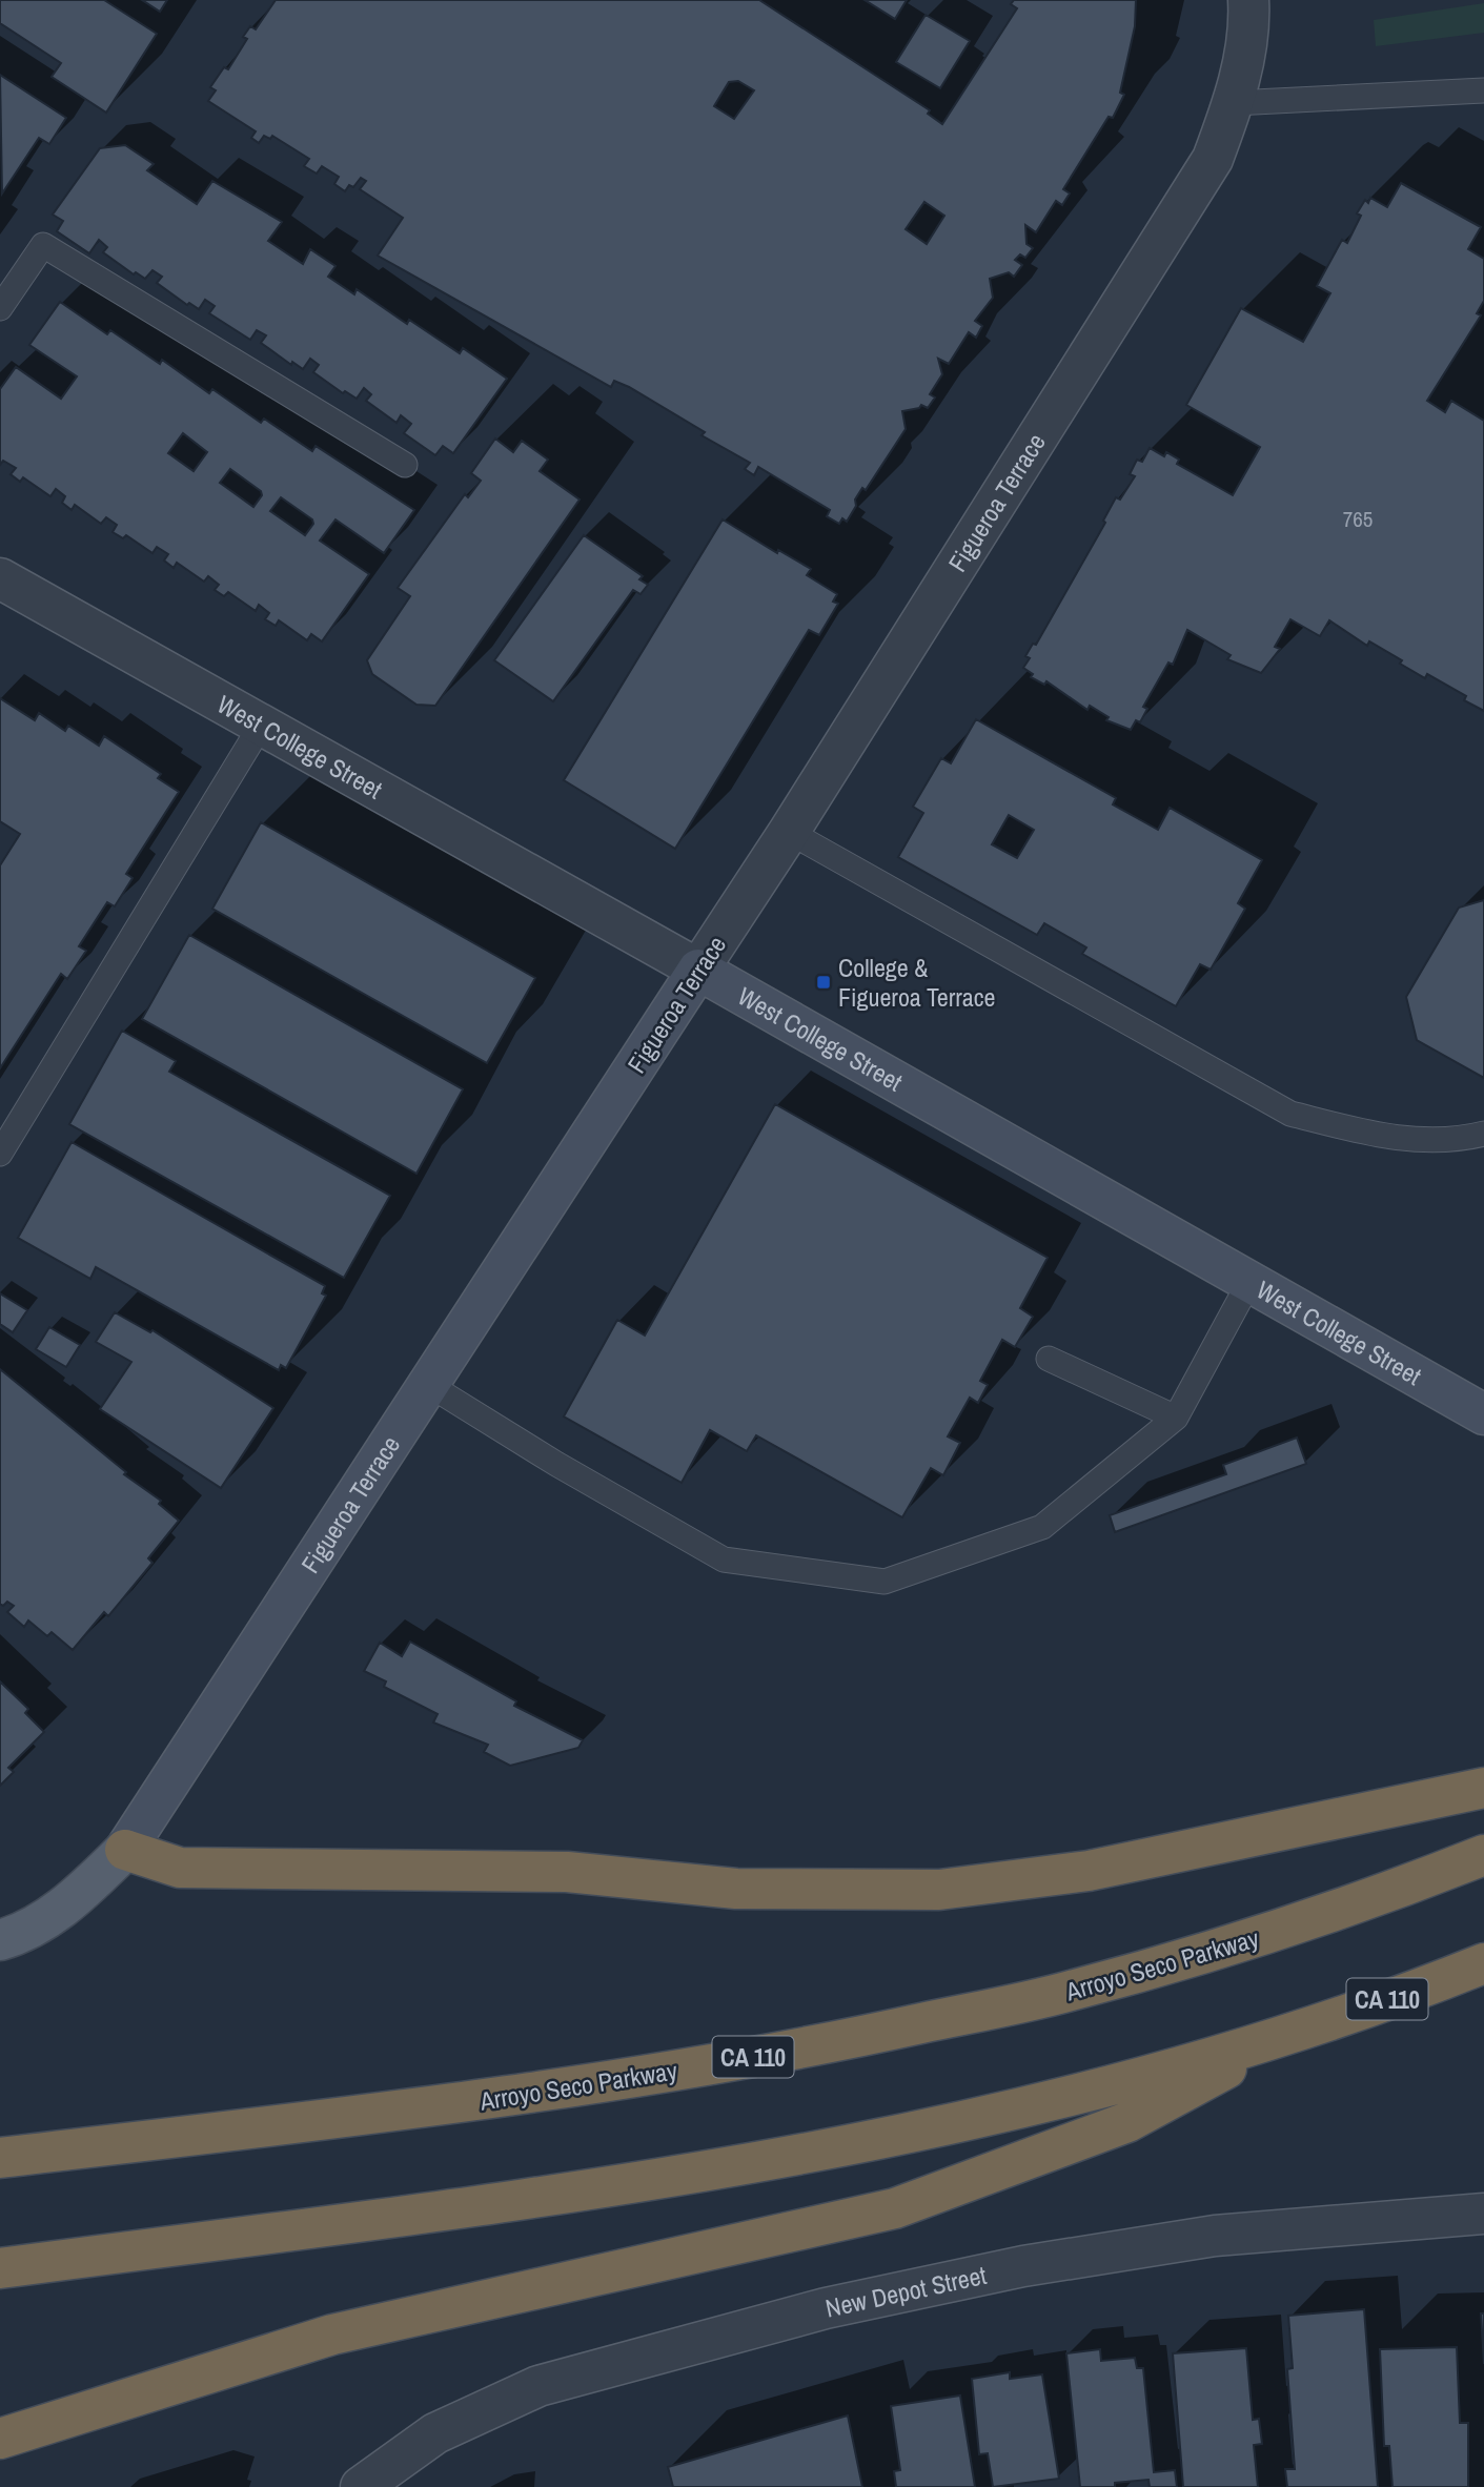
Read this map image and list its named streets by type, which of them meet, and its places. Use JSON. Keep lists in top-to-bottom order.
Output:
{
  "streets": {
    "highway": ["Arroyo Seco Parkway", "CA 110"],
    "main road": ["Figueroa Terrace"],
    "street": ["West College Street", "New Depot Street"]
  },
  "crossings": [
    ["Figueroa Terrace", "West College Street"]
  ],
  "places": {
    "transit": ["College & Figueroa Terrace"]
  },
  "house_numbers": ["765"]
}
